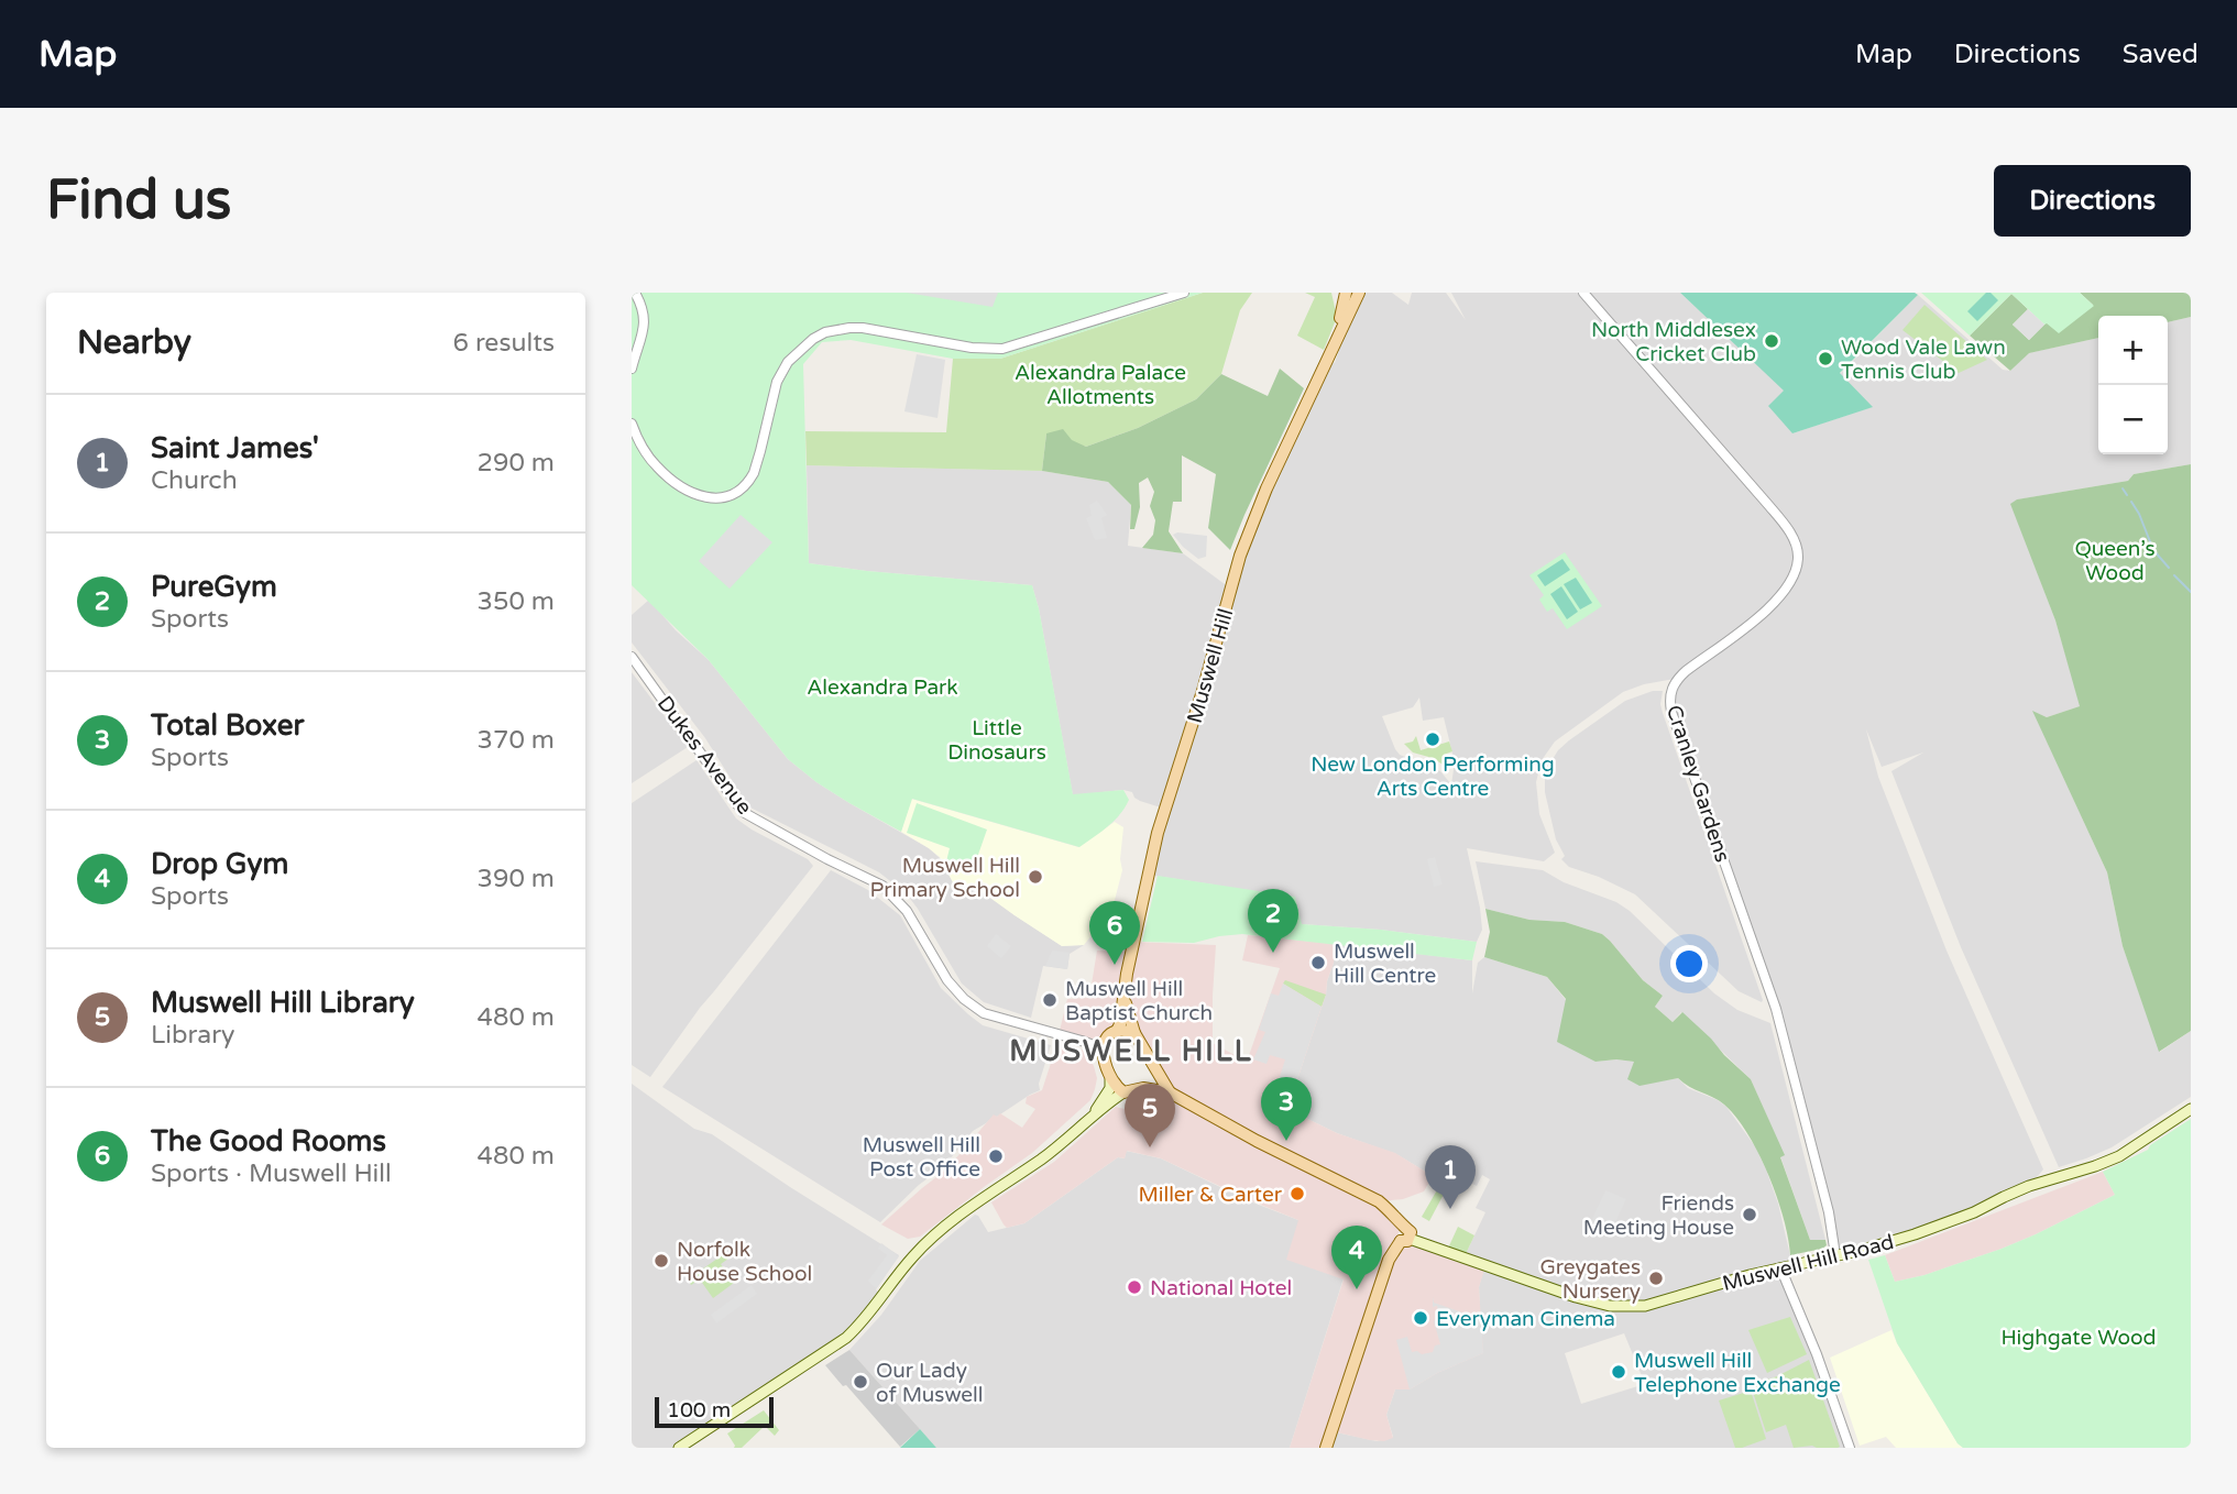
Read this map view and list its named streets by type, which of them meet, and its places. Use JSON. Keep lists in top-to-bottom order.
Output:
{
  "streets": {
    "main road": ["Muswell Hill", "Muswell Hill Road"],
    "street": ["Dukes Avenue", "Cranley Gardens"]
  },
  "crossings": [
    ["Muswell Hill", "Dukes Avenue"],
    ["Cranley Gardens", "Muswell Hill Road"]
  ],
  "districts": ["MUSWELL HILL"],
  "parks": [
    "Alexandra Palace Allotments",
    "Queen’s Wood",
    "Alexandra Park",
    "Little Dinosaurs",
    "Highgate Wood"
  ],
  "places": [
    "North Middlesex Cricket Club",
    "Wood Vale Lawn Tennis Club",
    "New London Performing Arts Centre",
    "Muswell Hill Primary School",
    "Muswell Hill Centre",
    "Muswell Hill Baptist Church",
    "Muswell Hill Post Office",
    "Miller & Carter",
    "Friends Meeting House",
    "Norfolk House School",
    "Greygates Nursery",
    "National Hotel",
    "Everyman Cinema",
    "Muswell Hill Telephone Exchange",
    "Our Lady of Muswell"
  ],
  "scale_bar": "100 m",
  "page": {
    "header": "Map",
    "nav": ["Map", "Directions", "Saved"],
    "buttons": "Directions",
    "title": "Find us",
    "heading": ["Nearby", "6 results"],
    "map_buttons": ["+", "−"],
    "list": [
      {
        "mark": "1",
        "name": "Saint James'",
        "note": "Church",
        "value": "290 m"
      },
      {
        "mark": "2",
        "name": "PureGym",
        "note": "Sports",
        "value": "350 m"
      },
      {
        "mark": "3",
        "name": "Total Boxer",
        "note": "Sports",
        "value": "370 m"
      },
      {
        "mark": "4",
        "name": "Drop Gym",
        "note": "Sports",
        "value": "390 m"
      },
      {
        "mark": "5",
        "name": "Muswell Hill Library",
        "note": "Library",
        "value": "480 m"
      },
      {
        "mark": "6",
        "name": "The Good Rooms",
        "note": "Sports · Muswell Hill",
        "value": "480 m"
      }
    ],
    "pins": [
      "2",
      "6",
      "3",
      "5",
      "1",
      "4"
    ],
    "scale": "100 m"
  }
}
